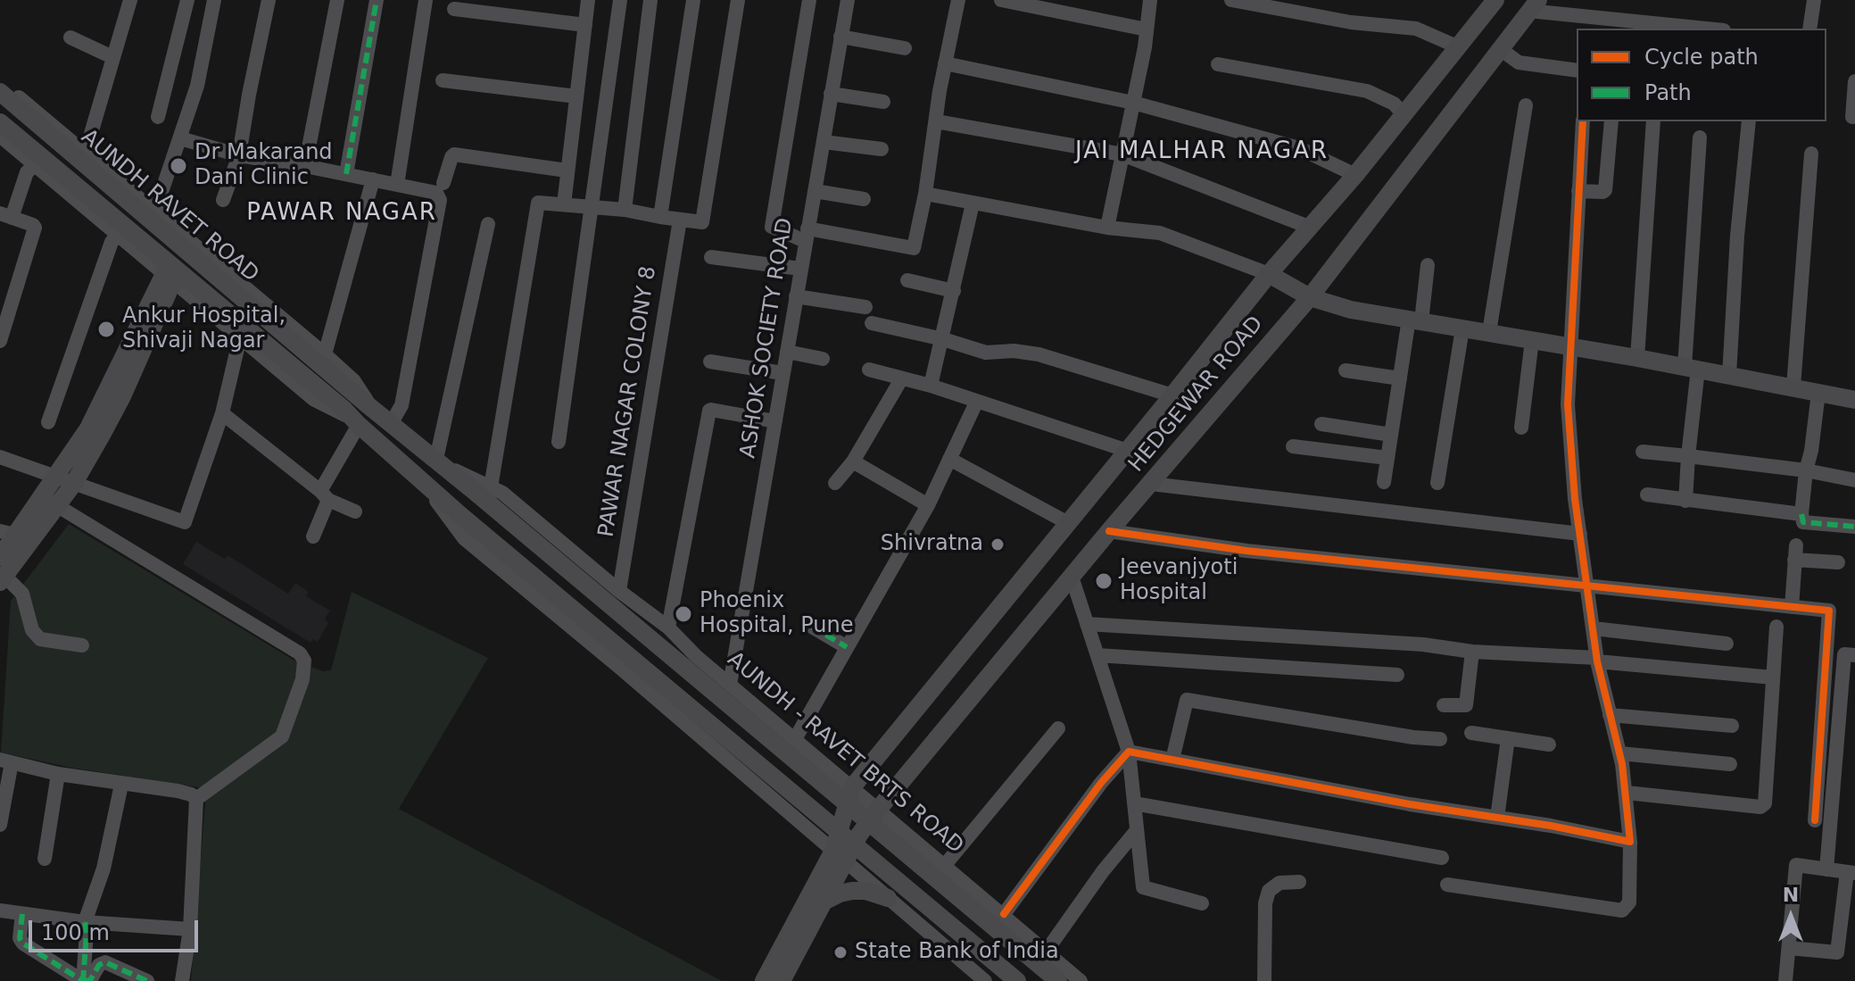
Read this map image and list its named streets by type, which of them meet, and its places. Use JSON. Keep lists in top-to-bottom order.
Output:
{
  "streets": {
    "main road": ["AUNDH RAVET ROAD", "HEDGEWAR ROAD"],
    "street": ["ASHOK SOCIETY ROAD", "PAWAR NAGAR COLONY 8", "AUNDH - RAVET BRTS ROAD"]
  },
  "crossings": [
    ["AUNDH RAVET ROAD", "AUNDH - RAVET BRTS ROAD"],
    ["ASHOK SOCIETY ROAD", "AUNDH - RAVET BRTS ROAD"],
    ["HEDGEWAR ROAD", "AUNDH - RAVET BRTS ROAD"],
    ["PAWAR NAGAR COLONY 8", "AUNDH - RAVET BRTS ROAD"]
  ],
  "districts": ["JAI MALHAR NAGAR", "PAWAR NAGAR"],
  "places": [
    "Dr Makarand Dani Clinic",
    "Ankur Hospital, Shivaji Nagar",
    "Shivratna",
    "Jeevanjyoti Hospital",
    "Phoenix Hospital, Pune",
    "State Bank of India"
  ],
  "legend": ["Cycle path", "Path"],
  "scale_bar": "100 m",
  "north": "top"
}
